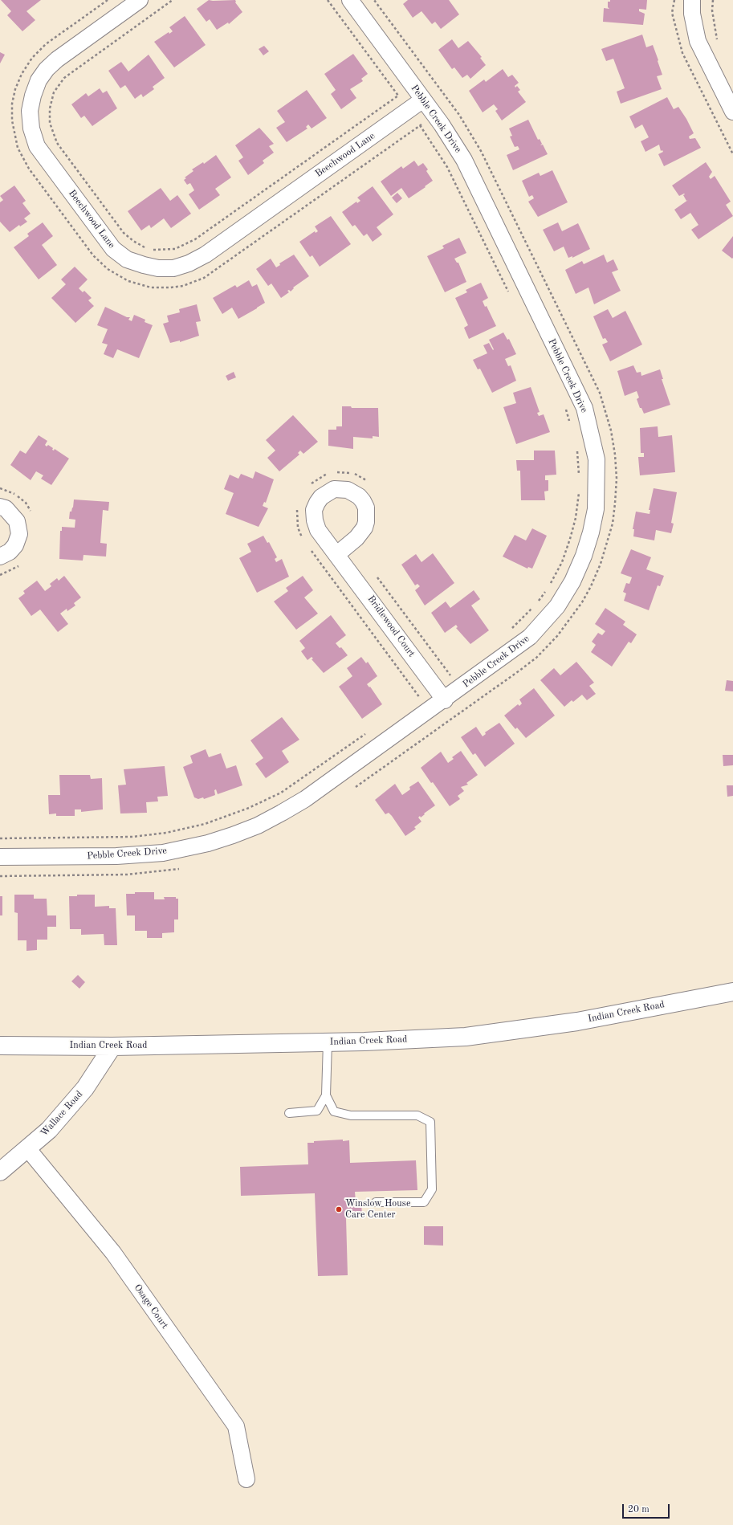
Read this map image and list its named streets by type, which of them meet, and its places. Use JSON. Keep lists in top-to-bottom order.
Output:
{
  "streets": {
    "street": [
      "Pebble Creek Drive",
      "Beechwood Lane",
      "Bridlewood Court",
      "Indian Creek Road",
      "Wallace Road",
      "Osage Court"
    ]
  },
  "crossings": [
    ["Pebble Creek Drive", "Beechwood Lane"],
    ["Pebble Creek Drive", "Bridlewood Court"],
    ["Indian Creek Road", "Wallace Road"],
    ["Wallace Road", "Osage Court"]
  ],
  "places": ["Winslow House Care Center"],
  "scale_bar": "20 m"
}
